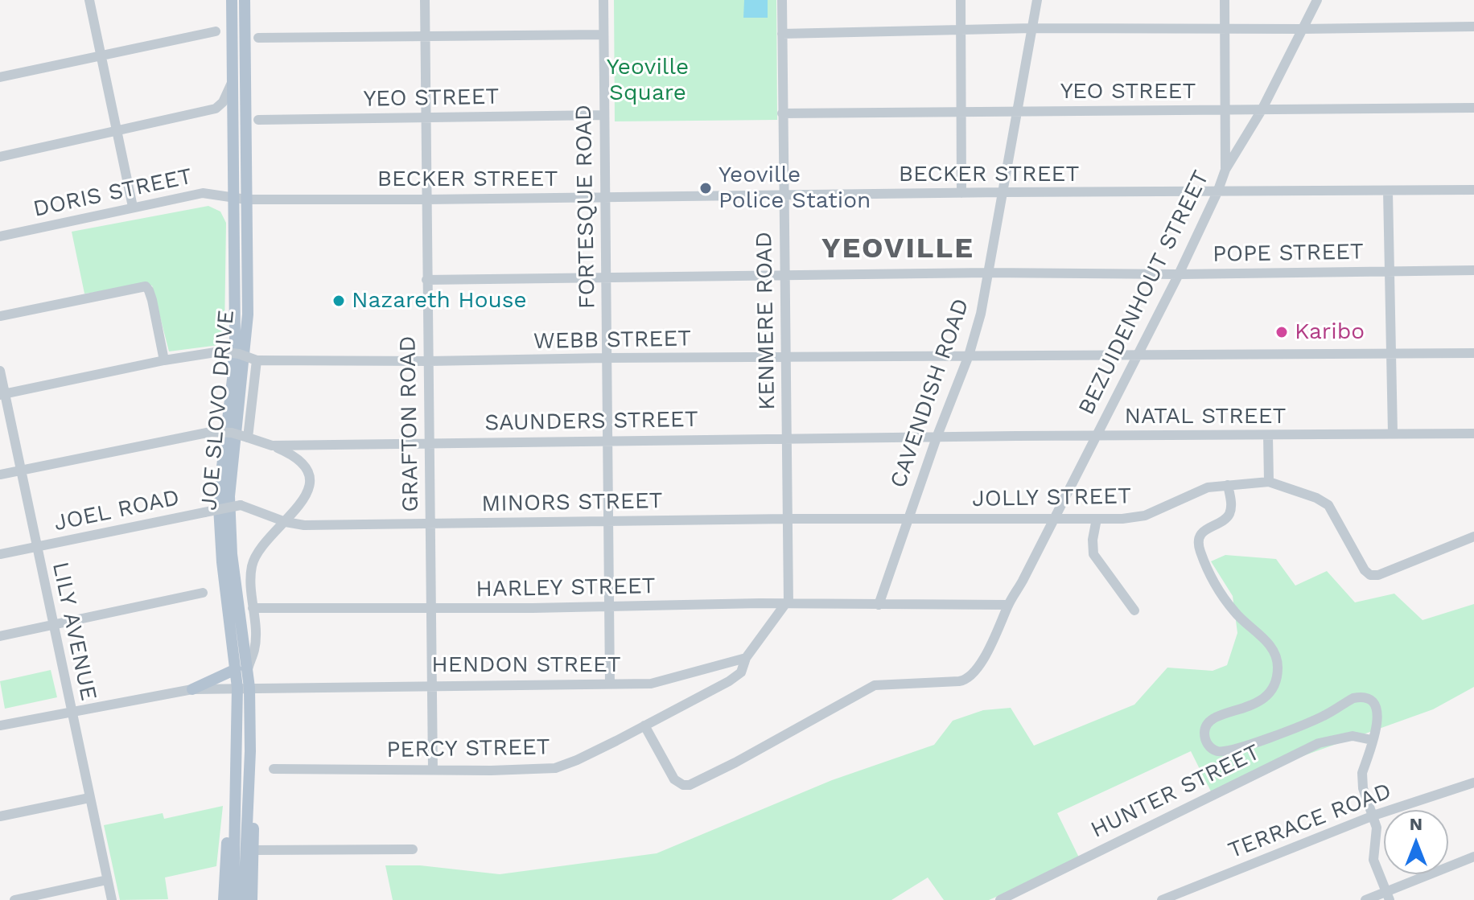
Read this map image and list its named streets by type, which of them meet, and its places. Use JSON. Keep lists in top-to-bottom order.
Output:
{
  "streets": {
    "main road": ["JOE SLOVO DRIVE"],
    "street": [
      "YEO STREET",
      "BECKER STREET",
      "DORIS STREET",
      "FORTESQUE ROAD",
      "POPE STREET",
      "BEZUIDENHOUT STREET",
      "KENMERE ROAD",
      "WEBB STREET",
      "CAVENDISH ROAD",
      "NATAL STREET",
      "SAUNDERS STREET",
      "GRAFTON ROAD",
      "JOLLY STREET",
      "MINORS STREET",
      "JOEL ROAD",
      "HARLEY STREET",
      "LILY AVENUE",
      "HENDON STREET",
      "PERCY STREET",
      "HUNTER STREET",
      "TERRACE ROAD"
    ]
  },
  "crossings": [
    ["YEO STREET", "FORTESQUE ROAD"],
    ["YEO STREET", "BEZUIDENHOUT STREET"],
    ["YEO STREET", "KENMERE ROAD"],
    ["YEO STREET", "CAVENDISH ROAD"],
    ["YEO STREET", "GRAFTON ROAD"],
    ["BECKER STREET", "DORIS STREET"],
    ["BECKER STREET", "FORTESQUE ROAD"],
    ["BECKER STREET", "BEZUIDENHOUT STREET"],
    ["BECKER STREET", "KENMERE ROAD"],
    ["BECKER STREET", "CAVENDISH ROAD"],
    ["BECKER STREET", "JOE SLOVO DRIVE"],
    ["BECKER STREET", "GRAFTON ROAD"],
    ["DORIS STREET", "JOE SLOVO DRIVE"],
    ["FORTESQUE ROAD", "POPE STREET"],
    ["FORTESQUE ROAD", "WEBB STREET"],
    ["FORTESQUE ROAD", "SAUNDERS STREET"],
    ["FORTESQUE ROAD", "MINORS STREET"],
    ["FORTESQUE ROAD", "HARLEY STREET"],
    ["FORTESQUE ROAD", "HENDON STREET"],
    ["POPE STREET", "BEZUIDENHOUT STREET"],
    ["POPE STREET", "KENMERE ROAD"],
    ["POPE STREET", "CAVENDISH ROAD"],
    ["POPE STREET", "GRAFTON ROAD"],
    ["BEZUIDENHOUT STREET", "WEBB STREET"],
    ["BEZUIDENHOUT STREET", "NATAL STREET"],
    ["BEZUIDENHOUT STREET", "JOLLY STREET"],
    ["BEZUIDENHOUT STREET", "HARLEY STREET"],
    ["BEZUIDENHOUT STREET", "PERCY STREET"],
    ["KENMERE ROAD", "WEBB STREET"],
    ["KENMERE ROAD", "SAUNDERS STREET"],
    ["KENMERE ROAD", "MINORS STREET"],
    ["KENMERE ROAD", "HARLEY STREET"],
    ["WEBB STREET", "CAVENDISH ROAD"],
    ["WEBB STREET", "GRAFTON ROAD"],
    ["CAVENDISH ROAD", "NATAL STREET"],
    ["CAVENDISH ROAD", "SAUNDERS STREET"],
    ["CAVENDISH ROAD", "JOLLY STREET"],
    ["CAVENDISH ROAD", "MINORS STREET"],
    ["CAVENDISH ROAD", "HARLEY STREET"],
    ["JOE SLOVO DRIVE", "HENDON STREET"],
    ["NATAL STREET", "SAUNDERS STREET"],
    ["SAUNDERS STREET", "GRAFTON ROAD"],
    ["SAUNDERS STREET", "LILY AVENUE"],
    ["GRAFTON ROAD", "MINORS STREET"],
    ["GRAFTON ROAD", "HARLEY STREET"],
    ["GRAFTON ROAD", "HENDON STREET"],
    ["GRAFTON ROAD", "PERCY STREET"],
    ["JOLLY STREET", "MINORS STREET"],
    ["MINORS STREET", "JOEL ROAD"],
    ["JOEL ROAD", "LILY AVENUE"],
    ["LILY AVENUE", "HENDON STREET"],
    ["HENDON STREET", "PERCY STREET"]
  ],
  "districts": ["YEOVILLE"],
  "parks": ["Yeoville Square"],
  "places": ["Yeoville Police Station", "Nazareth House", "Karibo"],
  "north": "top"
}
